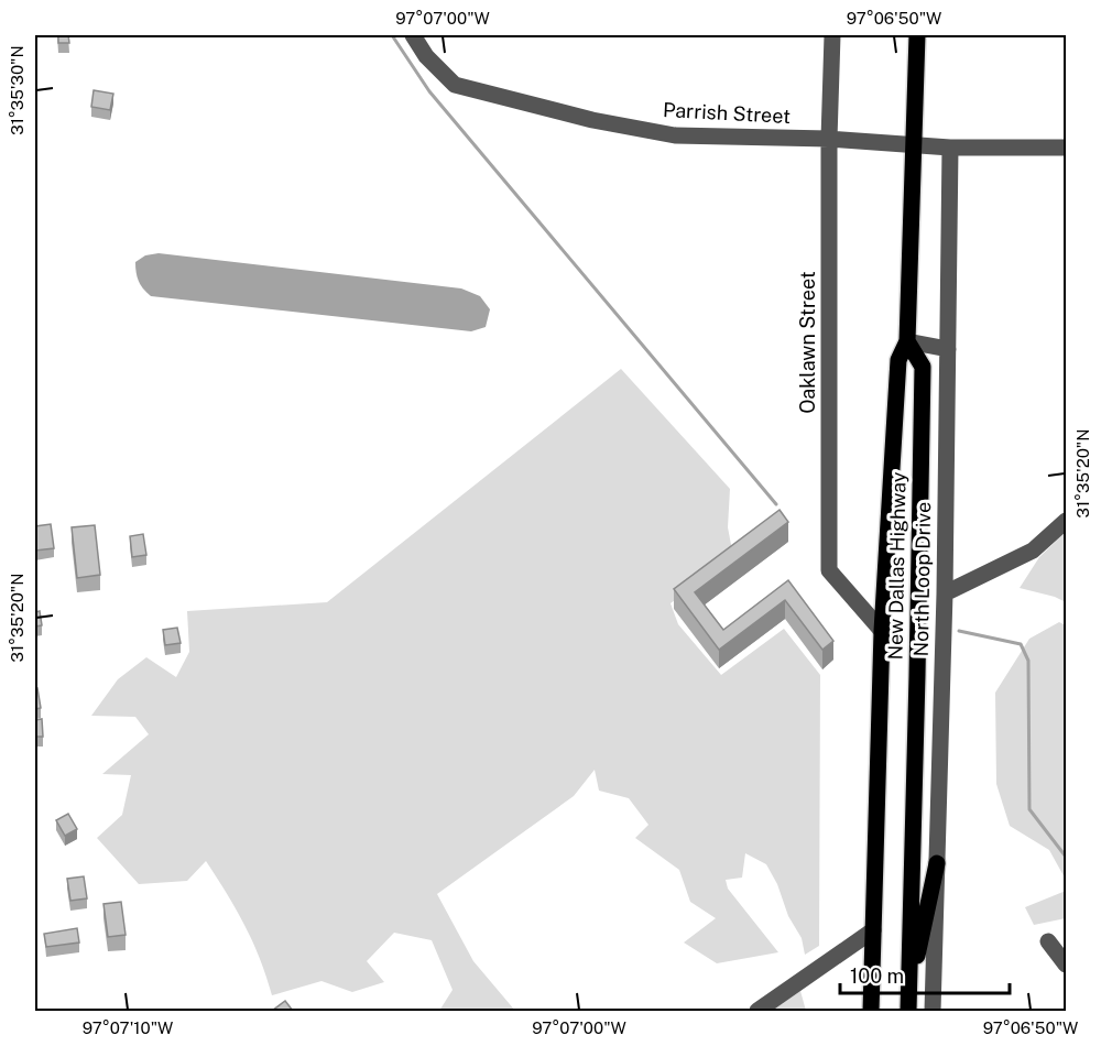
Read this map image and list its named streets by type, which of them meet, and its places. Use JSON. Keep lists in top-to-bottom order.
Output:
{
  "streets": {
    "main road": ["New Dallas Highway", "North Loop Drive"],
    "street": ["Parrish Street", "Oaklawn Street"]
  },
  "crossings": [
    ["Parrish Street", "Oaklawn Street"],
    ["Parrish Street", "New Dallas Highway"],
    ["Parrish Street", "North Loop Drive"],
    ["Oaklawn Street", "North Loop Drive"],
    ["New Dallas Highway", "North Loop Drive"]
  ],
  "scale_bar": "100 m",
  "coordinates": [
    "97°07'00\"W",
    "97°06'50\"W",
    "31°35'30\"N",
    "31°35'20\"N",
    "97°07'10\"W"
  ]
}
